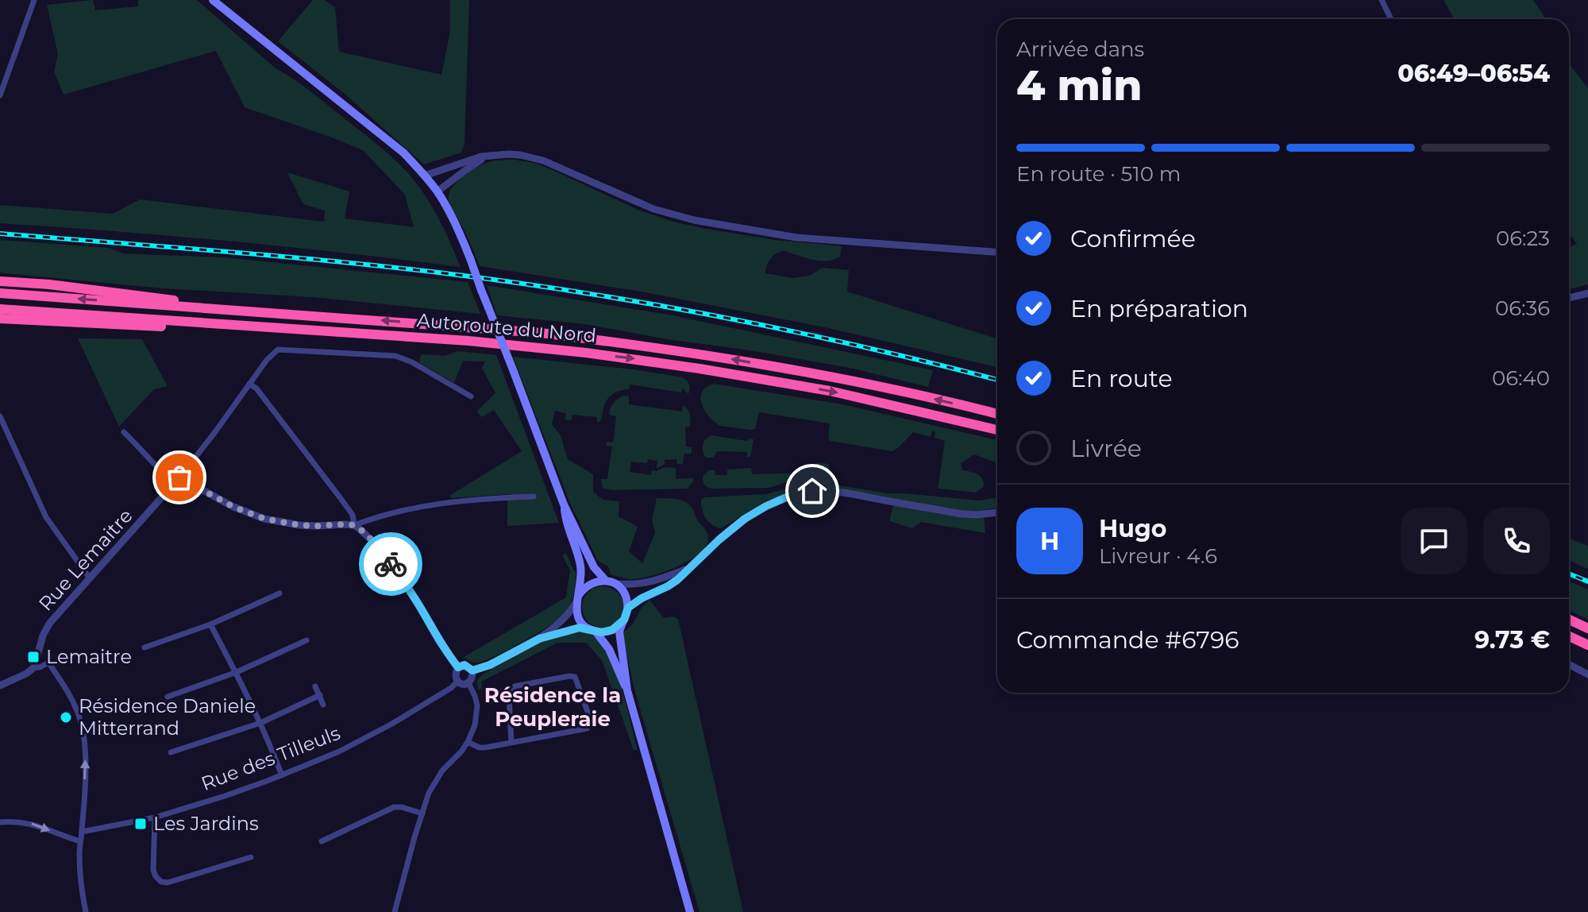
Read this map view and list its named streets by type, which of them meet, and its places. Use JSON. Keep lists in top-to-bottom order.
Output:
{
  "streets": {
    "highway": ["Autoroute du Nord"],
    "street": ["Rue Lemaitre", "Rue des Tilleuls"]
  },
  "districts": ["Résidence la Peupleraie"],
  "places": {
    "transit": ["Lemaitre", "Les Jardins"],
    "other": ["Résidence Daniele Mitterrand"]
  },
  "page": {
    "heading": ["4 min", "Arrivée dans", "06:49–06:54"],
    "panel": [
      "Hugo",
      "Livreur · 4.6",
      "Commande #6796",
      "9.73 €"
    ],
    "bar": "En route · 510 m",
    "list": [
      ["Confirmée", "06:23"],
      ["En préparation", "06:36"],
      ["En route", "06:40"],
      "Livrée"
    ],
    "round": "H"
  }
}
